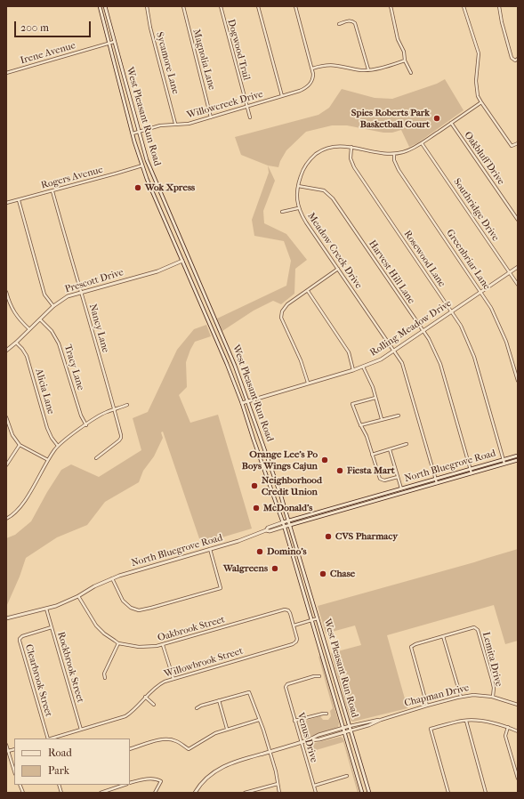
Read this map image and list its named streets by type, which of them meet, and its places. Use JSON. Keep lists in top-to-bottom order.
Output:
{
  "streets": {
    "main road": [
      "West Pleasant Run Road",
      "Prescott Drive",
      "Rolling Meadow Drive",
      "North Bluegrove Road",
      "Chapman Drive"
    ],
    "street": [
      "Dogwood Trail",
      "Irene Avenue",
      "Magnolia Lane",
      "Sycamore Lane",
      "Willowcreek Drive",
      "Oakbluff Drive",
      "Rogers Avenue",
      "Southridge Drive",
      "Meadow Creek Drive",
      "Rosewood Lane",
      "Greenbriar Lane",
      "Harvest Hill Lane",
      "Nancy Lane",
      "Tracy Lane",
      "Alicia Lane",
      "Oakbrook Street",
      "Lemita Drive",
      "Willowbrook Street",
      "Rockbrook Street",
      "Clearbrook Street",
      "Venus Drive"
    ]
  },
  "crossings": [
    ["Dogwood Trail", "Willowcreek Drive"],
    ["Irene Avenue", "West Pleasant Run Road"],
    ["Magnolia Lane", "Willowcreek Drive"],
    ["Sycamore Lane", "Willowcreek Drive"],
    ["Willowcreek Drive", "West Pleasant Run Road"],
    ["West Pleasant Run Road", "Rogers Avenue"],
    ["West Pleasant Run Road", "Prescott Drive"],
    ["West Pleasant Run Road", "Rolling Meadow Drive"],
    ["West Pleasant Run Road", "North Bluegrove Road"],
    ["West Pleasant Run Road", "Chapman Drive"],
    ["Oakbluff Drive", "Meadow Creek Drive"],
    ["Rogers Avenue", "Nancy Lane"],
    ["Southridge Drive", "Meadow Creek Drive"],
    ["Southridge Drive", "Rolling Meadow Drive"],
    ["Meadow Creek Drive", "Rosewood Lane"],
    ["Meadow Creek Drive", "Greenbriar Lane"],
    ["Meadow Creek Drive", "Harvest Hill Lane"],
    ["Meadow Creek Drive", "Rolling Meadow Drive"],
    ["Meadow Creek Drive", "North Bluegrove Road"],
    ["Rosewood Lane", "Rolling Meadow Drive"],
    ["Rosewood Lane", "North Bluegrove Road"],
    ["Greenbriar Lane", "Rolling Meadow Drive"],
    ["Harvest Hill Lane", "Rolling Meadow Drive"],
    ["Harvest Hill Lane", "North Bluegrove Road"],
    ["Prescott Drive", "Nancy Lane"],
    ["Prescott Drive", "Tracy Lane"],
    ["Prescott Drive", "Alicia Lane"],
    ["North Bluegrove Road", "Oakbrook Street"],
    ["North Bluegrove Road", "Rockbrook Street"],
    ["Oakbrook Street", "Willowbrook Street"],
    ["Lemita Drive", "Chapman Drive"],
    ["Willowbrook Street", "Rockbrook Street"],
    ["Rockbrook Street", "Clearbrook Street"],
    ["Chapman Drive", "Venus Drive"]
  ],
  "places": [
    "Spies Roberts Park Basketball Court",
    "Wok Xpress",
    "Orange Lee's Po Boys Wings Cajun",
    "Fiesta Mart",
    "Neighborhood Credit Union",
    "McDonald's",
    "CVS Pharmacy",
    "Domino's",
    "Walgreens",
    "Chase"
  ],
  "legend": ["Road", "Park"],
  "scale_bar": "200 m"
}
